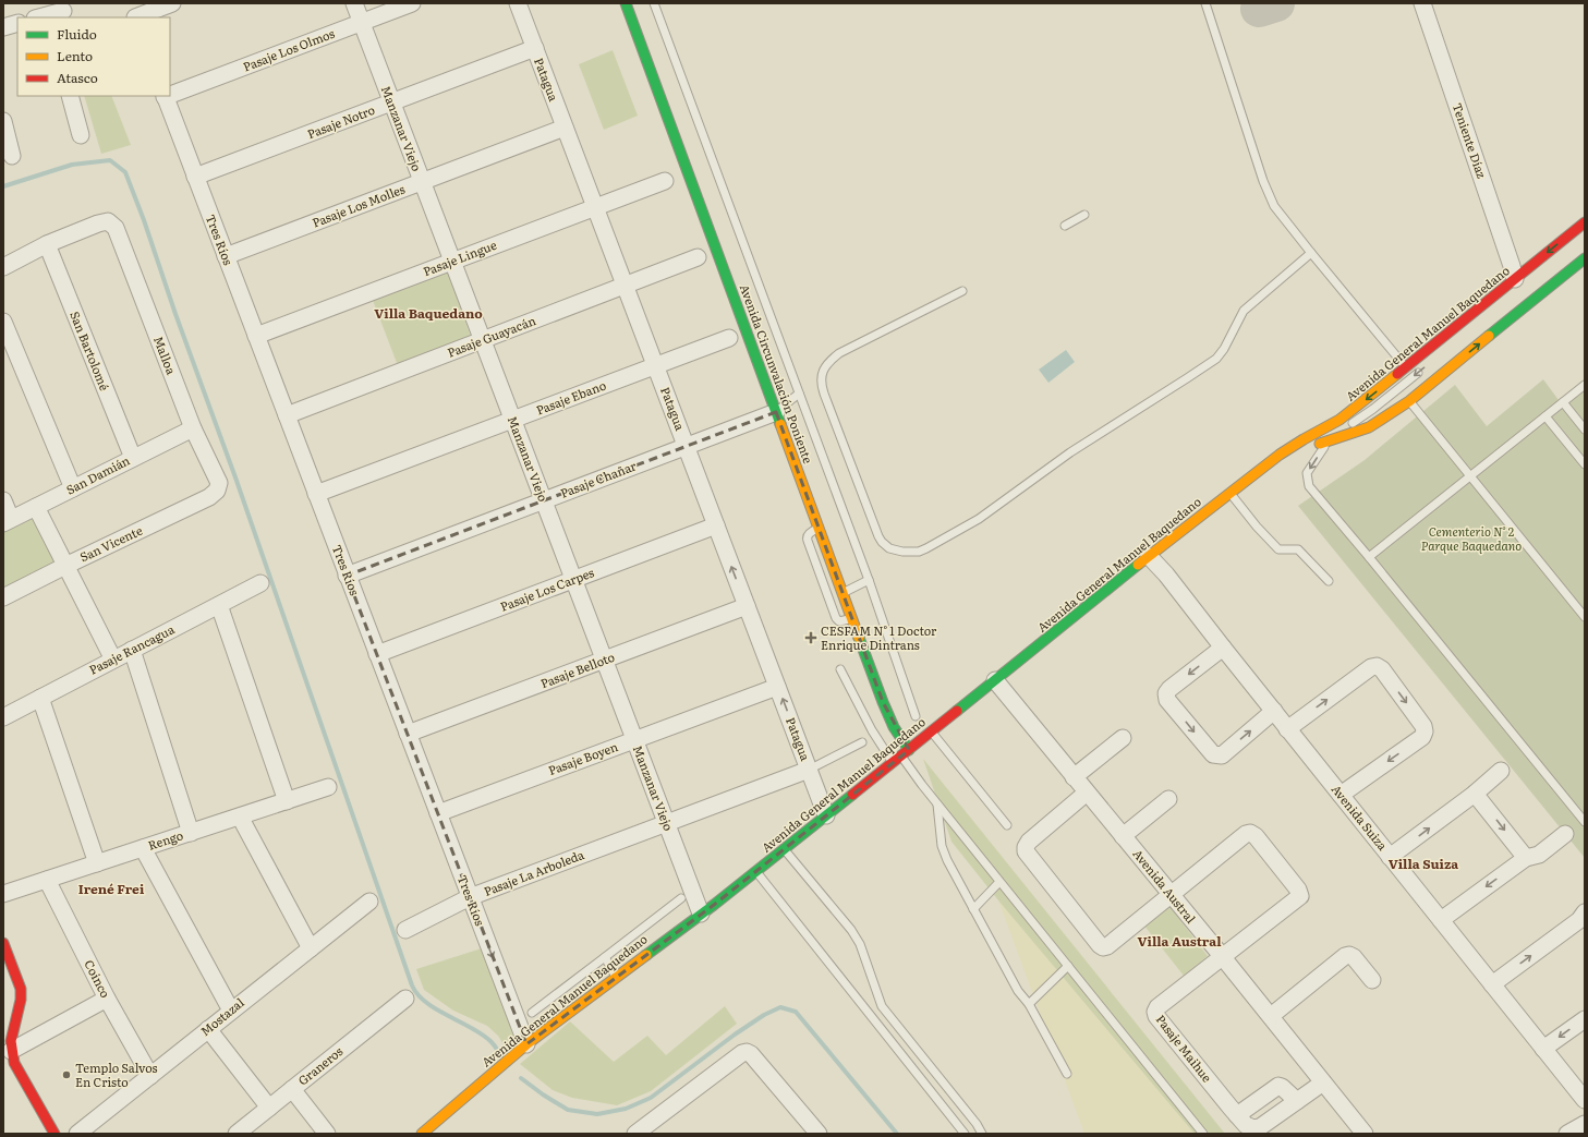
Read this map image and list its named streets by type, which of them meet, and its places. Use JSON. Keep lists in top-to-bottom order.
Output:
{
  "streets": {
    "main road": ["Avenida General Manuel Baquedano", "Avenida Circunvalación Poniente"],
    "street": [
      "Pasaje Los Olmos",
      "Patagua",
      "Pasaje Notro",
      "Manzanar Viejo",
      "Teniente Díaz",
      "Pasaje Los Molles",
      "Tres Ríos",
      "Pasaje Lingue",
      "Pasaje Guayacán",
      "San Bartolomé",
      "Malloa",
      "Pasaje Ebano",
      "San Damián",
      "Pasaje Chañar",
      "San Vicente",
      "Pasaje Los Carpes",
      "Pasaje Rancagua",
      "Pasaje Belloto",
      "Pasaje Boyen",
      "Avenida Suiza",
      "Rengo",
      "Pasaje La Arboleda",
      "Avenida Austral",
      "Coinco",
      "Mostazal",
      "Pasaje Maihue",
      "Graneros"
    ]
  },
  "crossings": [
    ["Pasaje Los Olmos", "Manzanar Viejo"],
    ["Patagua", "Pasaje Notro"],
    ["Patagua", "Pasaje Los Molles"],
    ["Patagua", "Pasaje Lingue"],
    ["Patagua", "Avenida General Manuel Baquedano"],
    ["Patagua", "Pasaje Guayacán"],
    ["Patagua", "Pasaje Ebano"],
    ["Patagua", "Pasaje Chañar"],
    ["Patagua", "Pasaje Los Carpes"],
    ["Patagua", "Pasaje Belloto"],
    ["Patagua", "Pasaje Boyen"],
    ["Patagua", "Pasaje La Arboleda"],
    ["Pasaje Notro", "Manzanar Viejo"],
    ["Pasaje Notro", "Tres Ríos"],
    ["Manzanar Viejo", "Pasaje Los Molles"],
    ["Manzanar Viejo", "Pasaje Lingue"],
    ["Manzanar Viejo", "Avenida General Manuel Baquedano"],
    ["Manzanar Viejo", "Pasaje Guayacán"],
    ["Manzanar Viejo", "Pasaje Ebano"],
    ["Manzanar Viejo", "Pasaje Chañar"],
    ["Manzanar Viejo", "Pasaje Los Carpes"],
    ["Manzanar Viejo", "Pasaje Belloto"],
    ["Manzanar Viejo", "Pasaje Boyen"],
    ["Manzanar Viejo", "Pasaje La Arboleda"],
    ["Teniente Díaz", "Avenida General Manuel Baquedano"],
    ["Pasaje Los Molles", "Tres Ríos"],
    ["Tres Ríos", "Pasaje Lingue"],
    ["Tres Ríos", "Avenida General Manuel Baquedano"],
    ["Tres Ríos", "Pasaje Guayacán"],
    ["Tres Ríos", "Pasaje Ebano"],
    ["Tres Ríos", "Pasaje Chañar"],
    ["Tres Ríos", "Pasaje Los Carpes"],
    ["Tres Ríos", "Pasaje Belloto"],
    ["Tres Ríos", "Pasaje Boyen"],
    ["Tres Ríos", "Pasaje La Arboleda"],
    ["Avenida General Manuel Baquedano", "Avenida Circunvalación Poniente"],
    ["Avenida General Manuel Baquedano", "Avenida Suiza"],
    ["Avenida General Manuel Baquedano", "Avenida Austral"],
    ["San Bartolomé", "Malloa"],
    ["San Bartolomé", "San Damián"],
    ["Malloa", "San Damián"],
    ["Malloa", "San Vicente"],
    ["Avenida Circunvalación Poniente", "Pasaje Chañar"],
    ["Rengo", "Coinco"],
    ["Avenida Austral", "Pasaje Maihue"],
    ["Coinco", "Mostazal"]
  ],
  "districts": [
    "Villa Baquedano",
    "Villa Suiza",
    "Irené Frei",
    "Villa Austral"
  ],
  "parks": ["Cementerio N° 2 Parque Baquedano"],
  "places": {
    "health": ["CESFAM N° 1 Doctor Enrique Dintrans"],
    "other": ["Templo Salvos En Cristo"]
  },
  "legend": ["Fluido", "Lento", "Atasco"]
}
